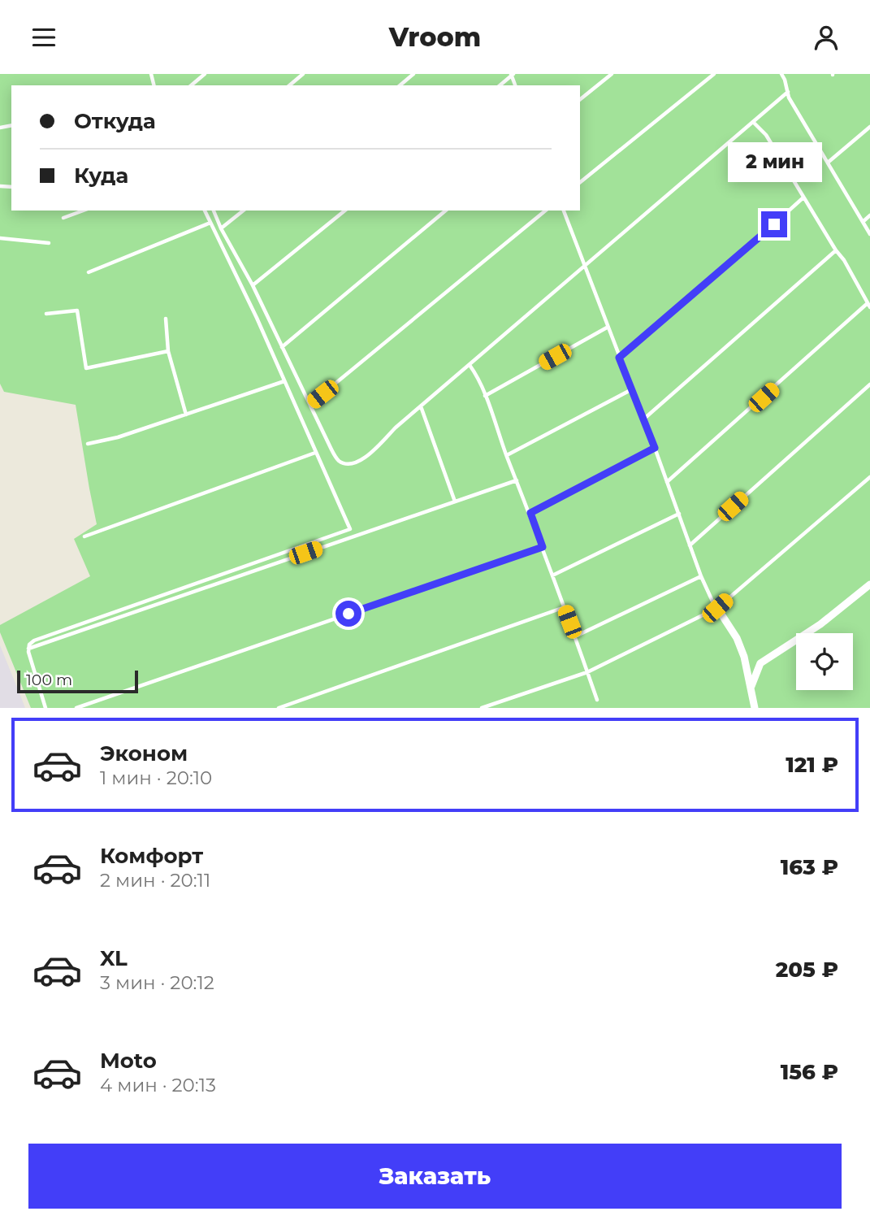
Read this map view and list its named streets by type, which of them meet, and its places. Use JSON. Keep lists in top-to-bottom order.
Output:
{
  "scale_bar": "100 m",
  "page": {
    "header": "Vroom",
    "banner": ["Откуда", "Куда"],
    "bubble": "2 мин",
    "scale": "100 m",
    "list": [
      {
        "name": "Эконом",
        "note": "1 мин · 20:10",
        "value": "121 ₽"
      },
      {
        "name": "Комфорт",
        "note": "2 мин · 20:11",
        "value": "163 ₽"
      },
      {
        "name": "XL",
        "note": "3 мин · 20:12",
        "value": "205 ₽"
      },
      {
        "name": "Moto",
        "note": "4 мин · 20:13",
        "value": "156 ₽"
      }
    ],
    "buttons": "Заказать"
  }
}
